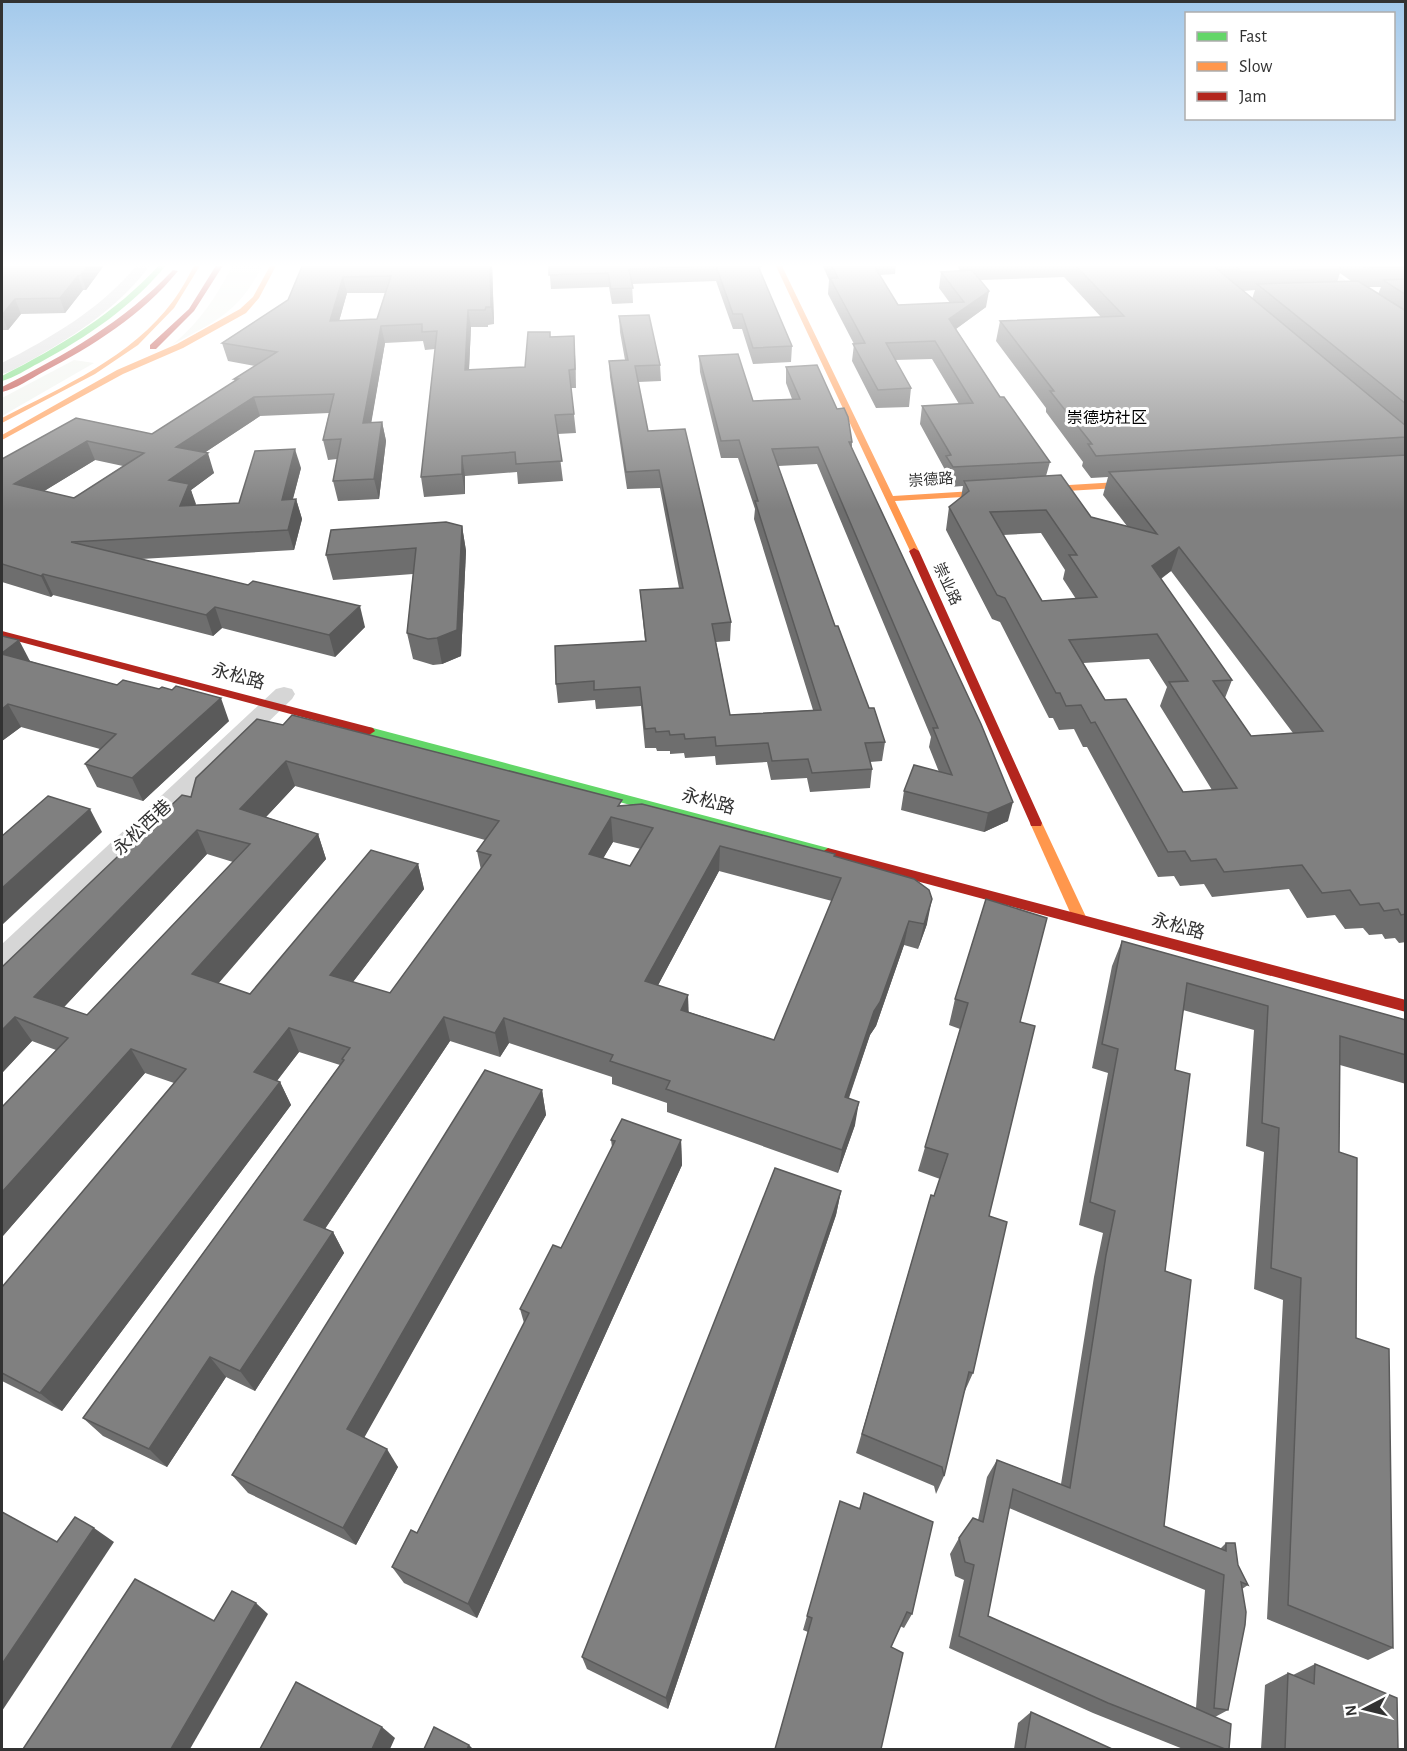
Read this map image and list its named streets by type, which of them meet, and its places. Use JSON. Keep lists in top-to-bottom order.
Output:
{
  "streets": {
    "main road": ["崇德路", "崇业路", "永松路"],
    "street": ["永松西巷"]
  },
  "crossings": [
    ["崇德路", "崇业路"],
    ["崇业路", "永松路"],
    ["永松路", "永松西巷"]
  ],
  "districts": ["崇德坊社区"],
  "legend": ["Fast", "Slow", "Jam"],
  "north": "left"
}
